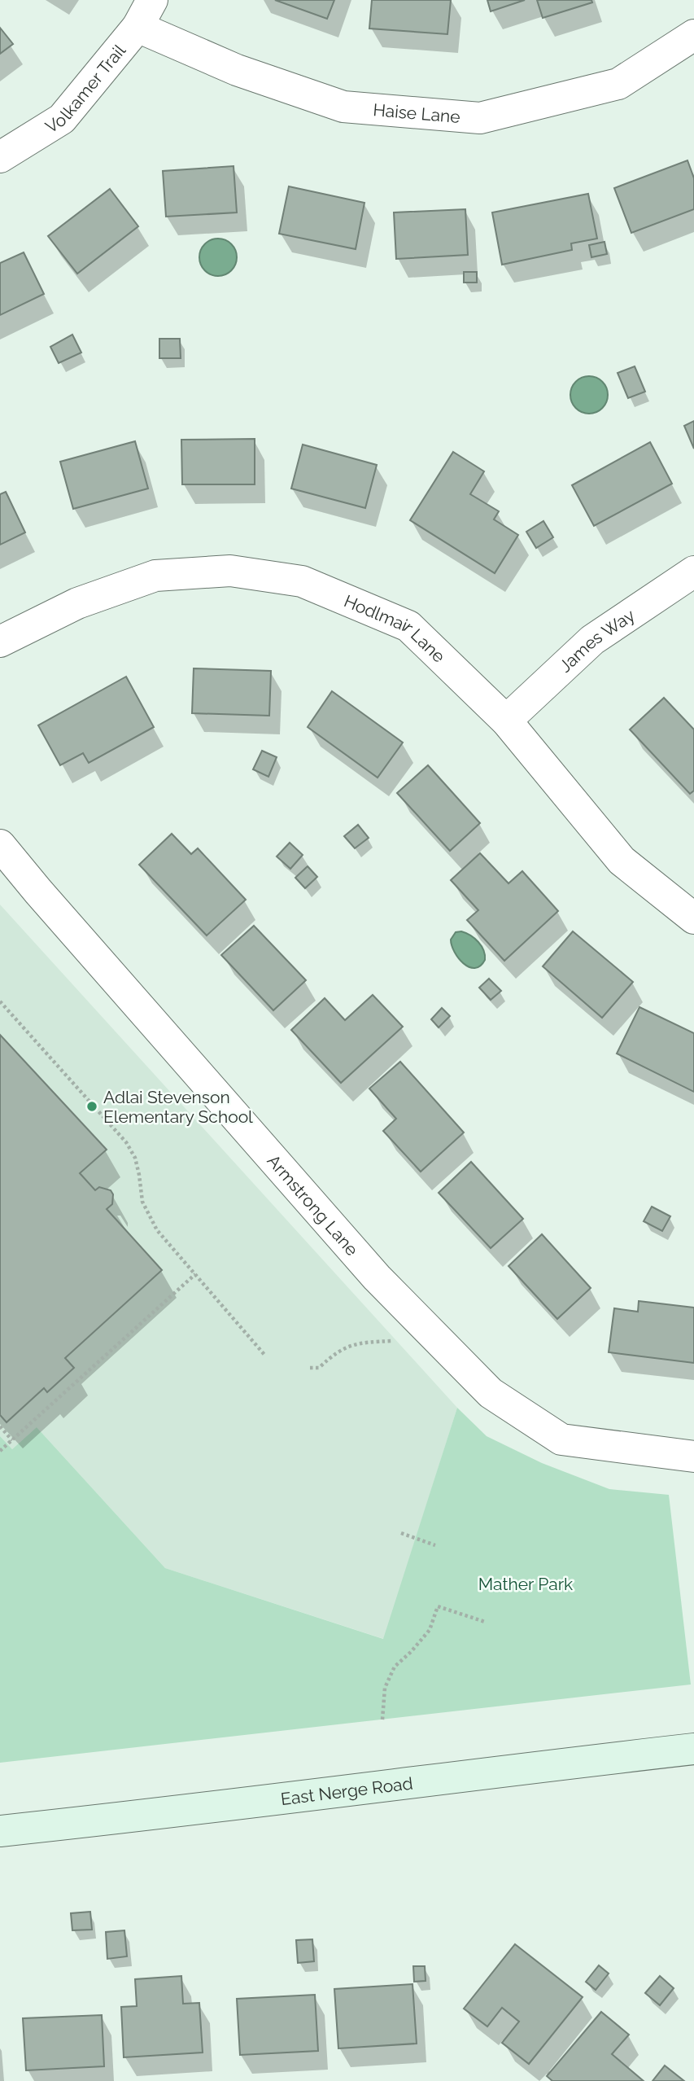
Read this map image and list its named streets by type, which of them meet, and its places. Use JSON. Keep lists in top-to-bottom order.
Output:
{
  "streets": {
    "main road": ["East Nerge Road"],
    "street": [
      "Volkamer Trail",
      "Haise Lane",
      "Hodlmair Lane",
      "James Way",
      "Armstrong Lane"
    ]
  },
  "crossings": [
    ["Volkamer Trail", "Haise Lane"],
    ["Hodlmair Lane", "James Way"]
  ],
  "parks": ["Mather Park"],
  "places": ["Adlai Stevenson Elementary School"]
}
